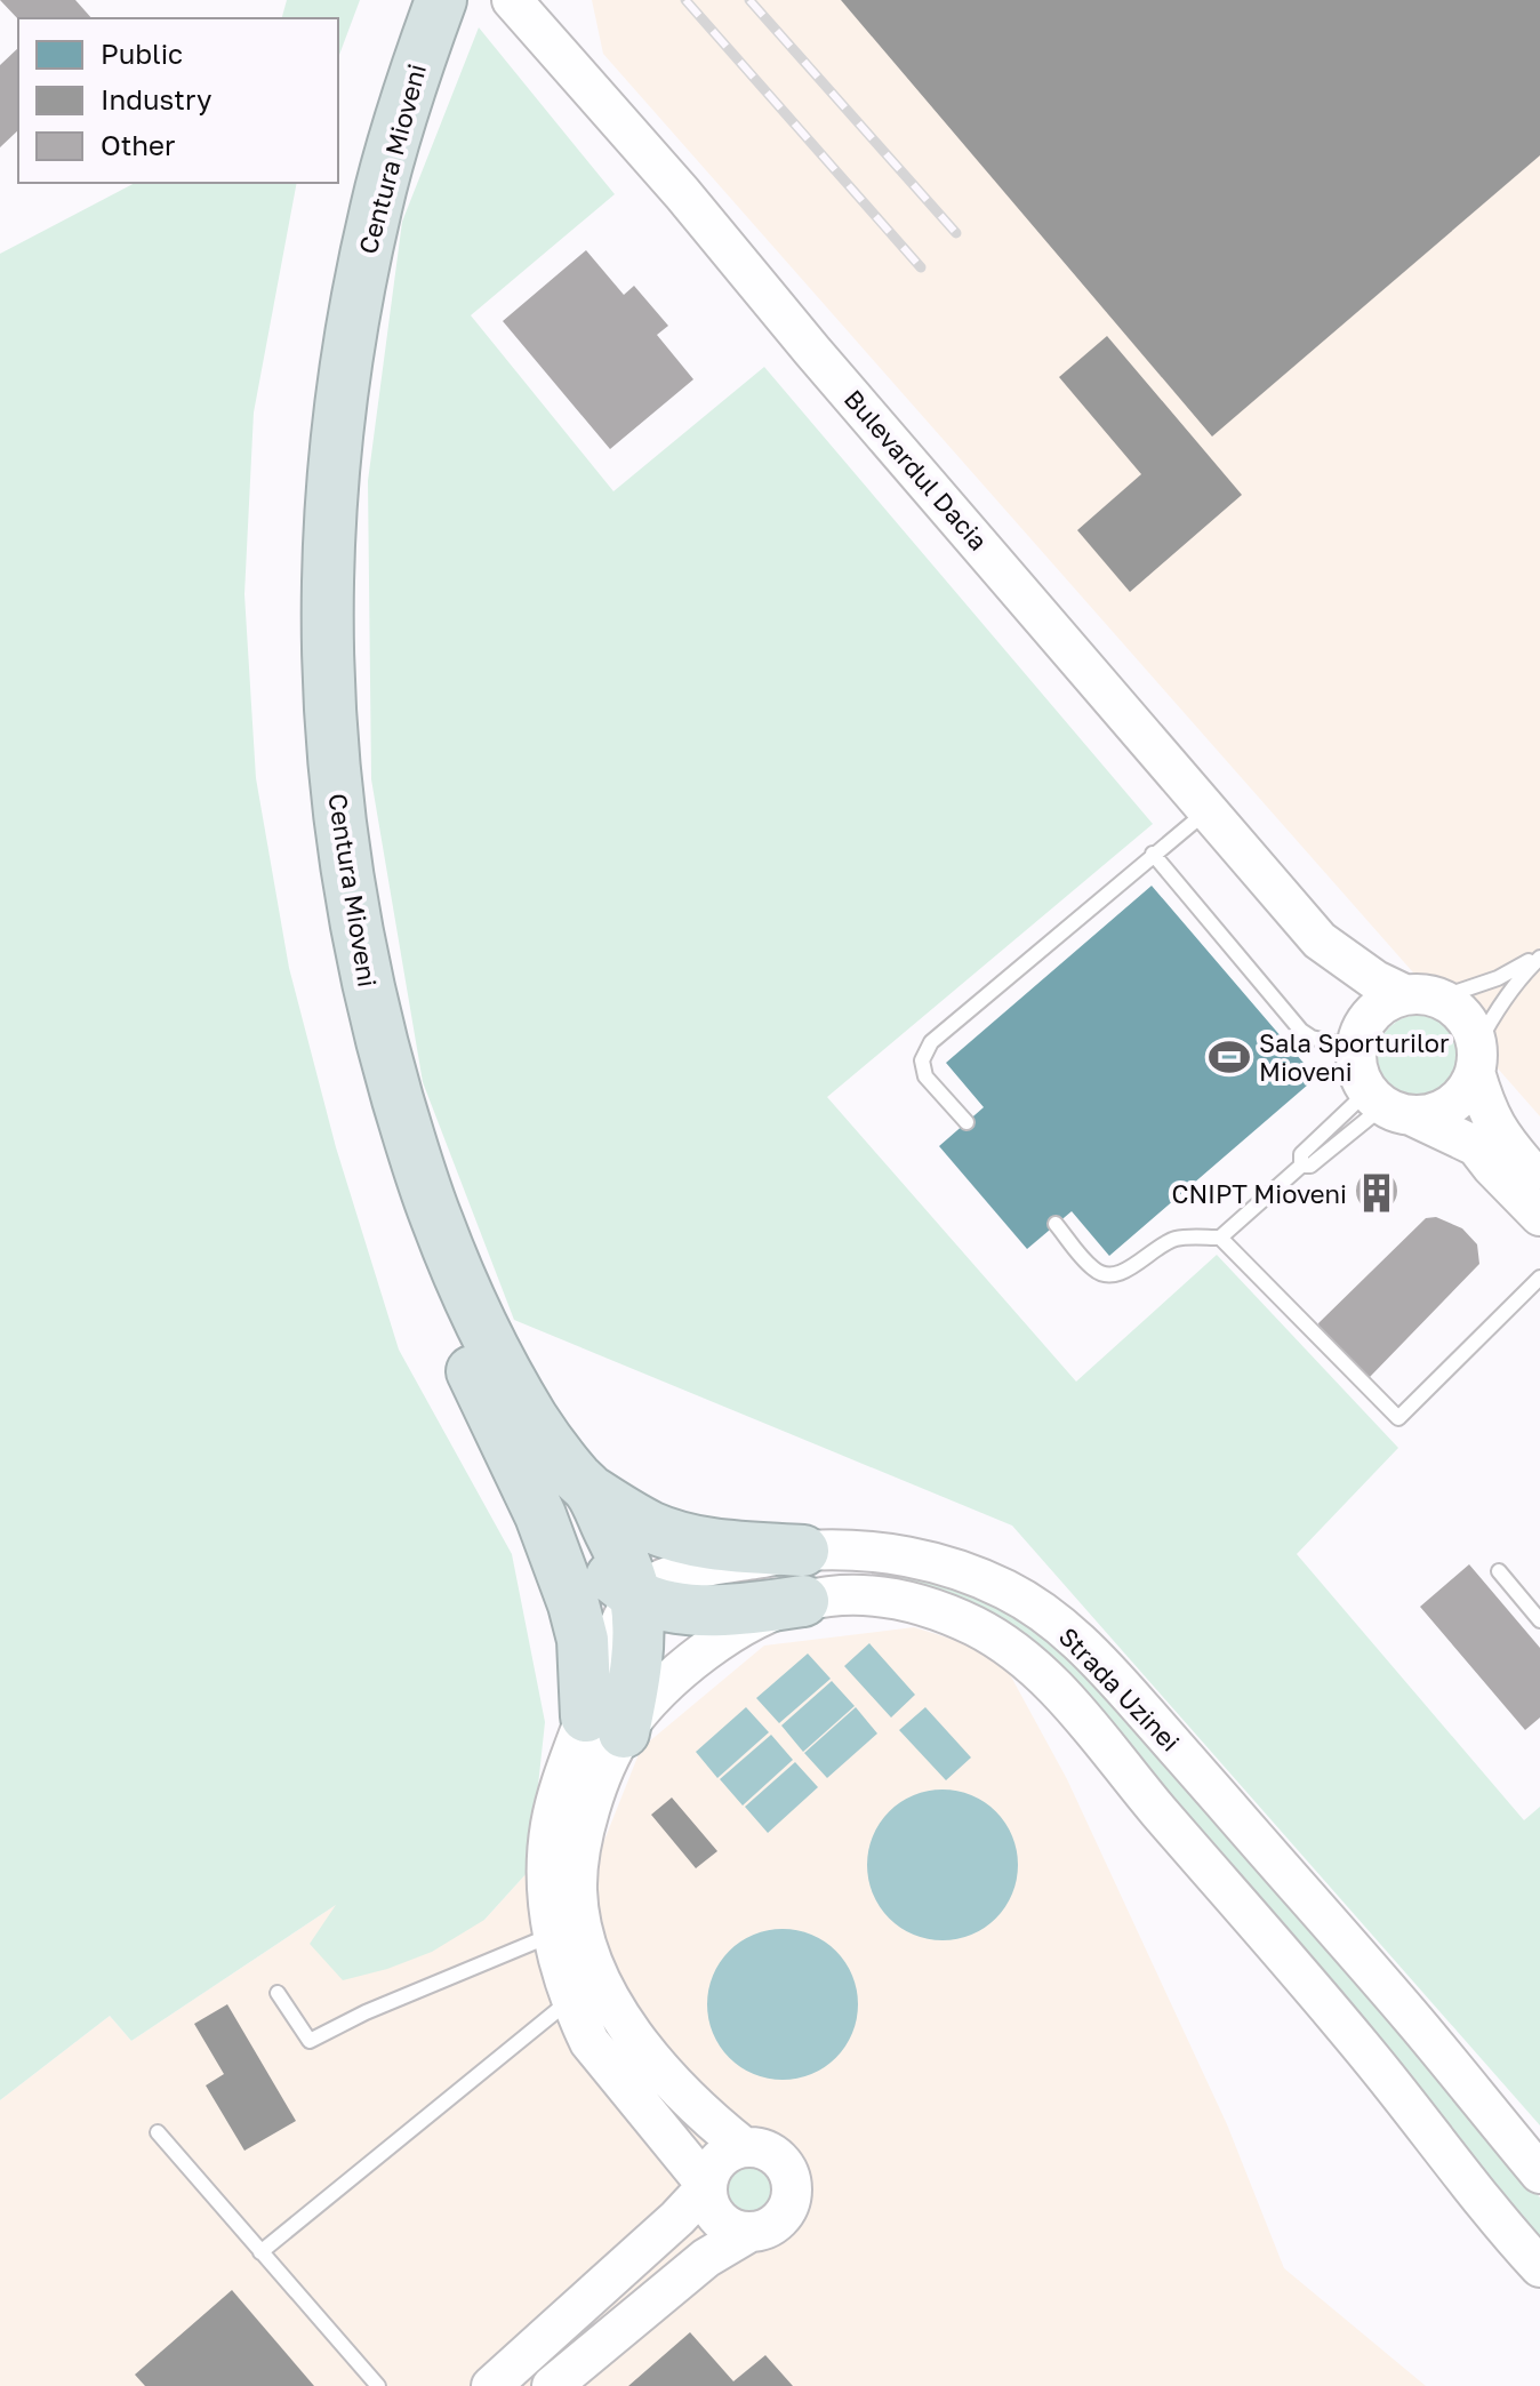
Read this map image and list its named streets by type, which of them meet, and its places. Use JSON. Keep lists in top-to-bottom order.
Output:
{
  "streets": {
    "highway": ["Centura Mioveni"],
    "street": ["Bulevardul Dacia", "Strada Uzinei"]
  },
  "crossings": [
    ["Centura Mioveni", "Strada Uzinei"]
  ],
  "places": {
    "sports": ["Sala Sporturilor Mioveni"],
    "building": ["CNIPT Mioveni"]
  },
  "legend": ["Public", "Industry", "Other"]
}
